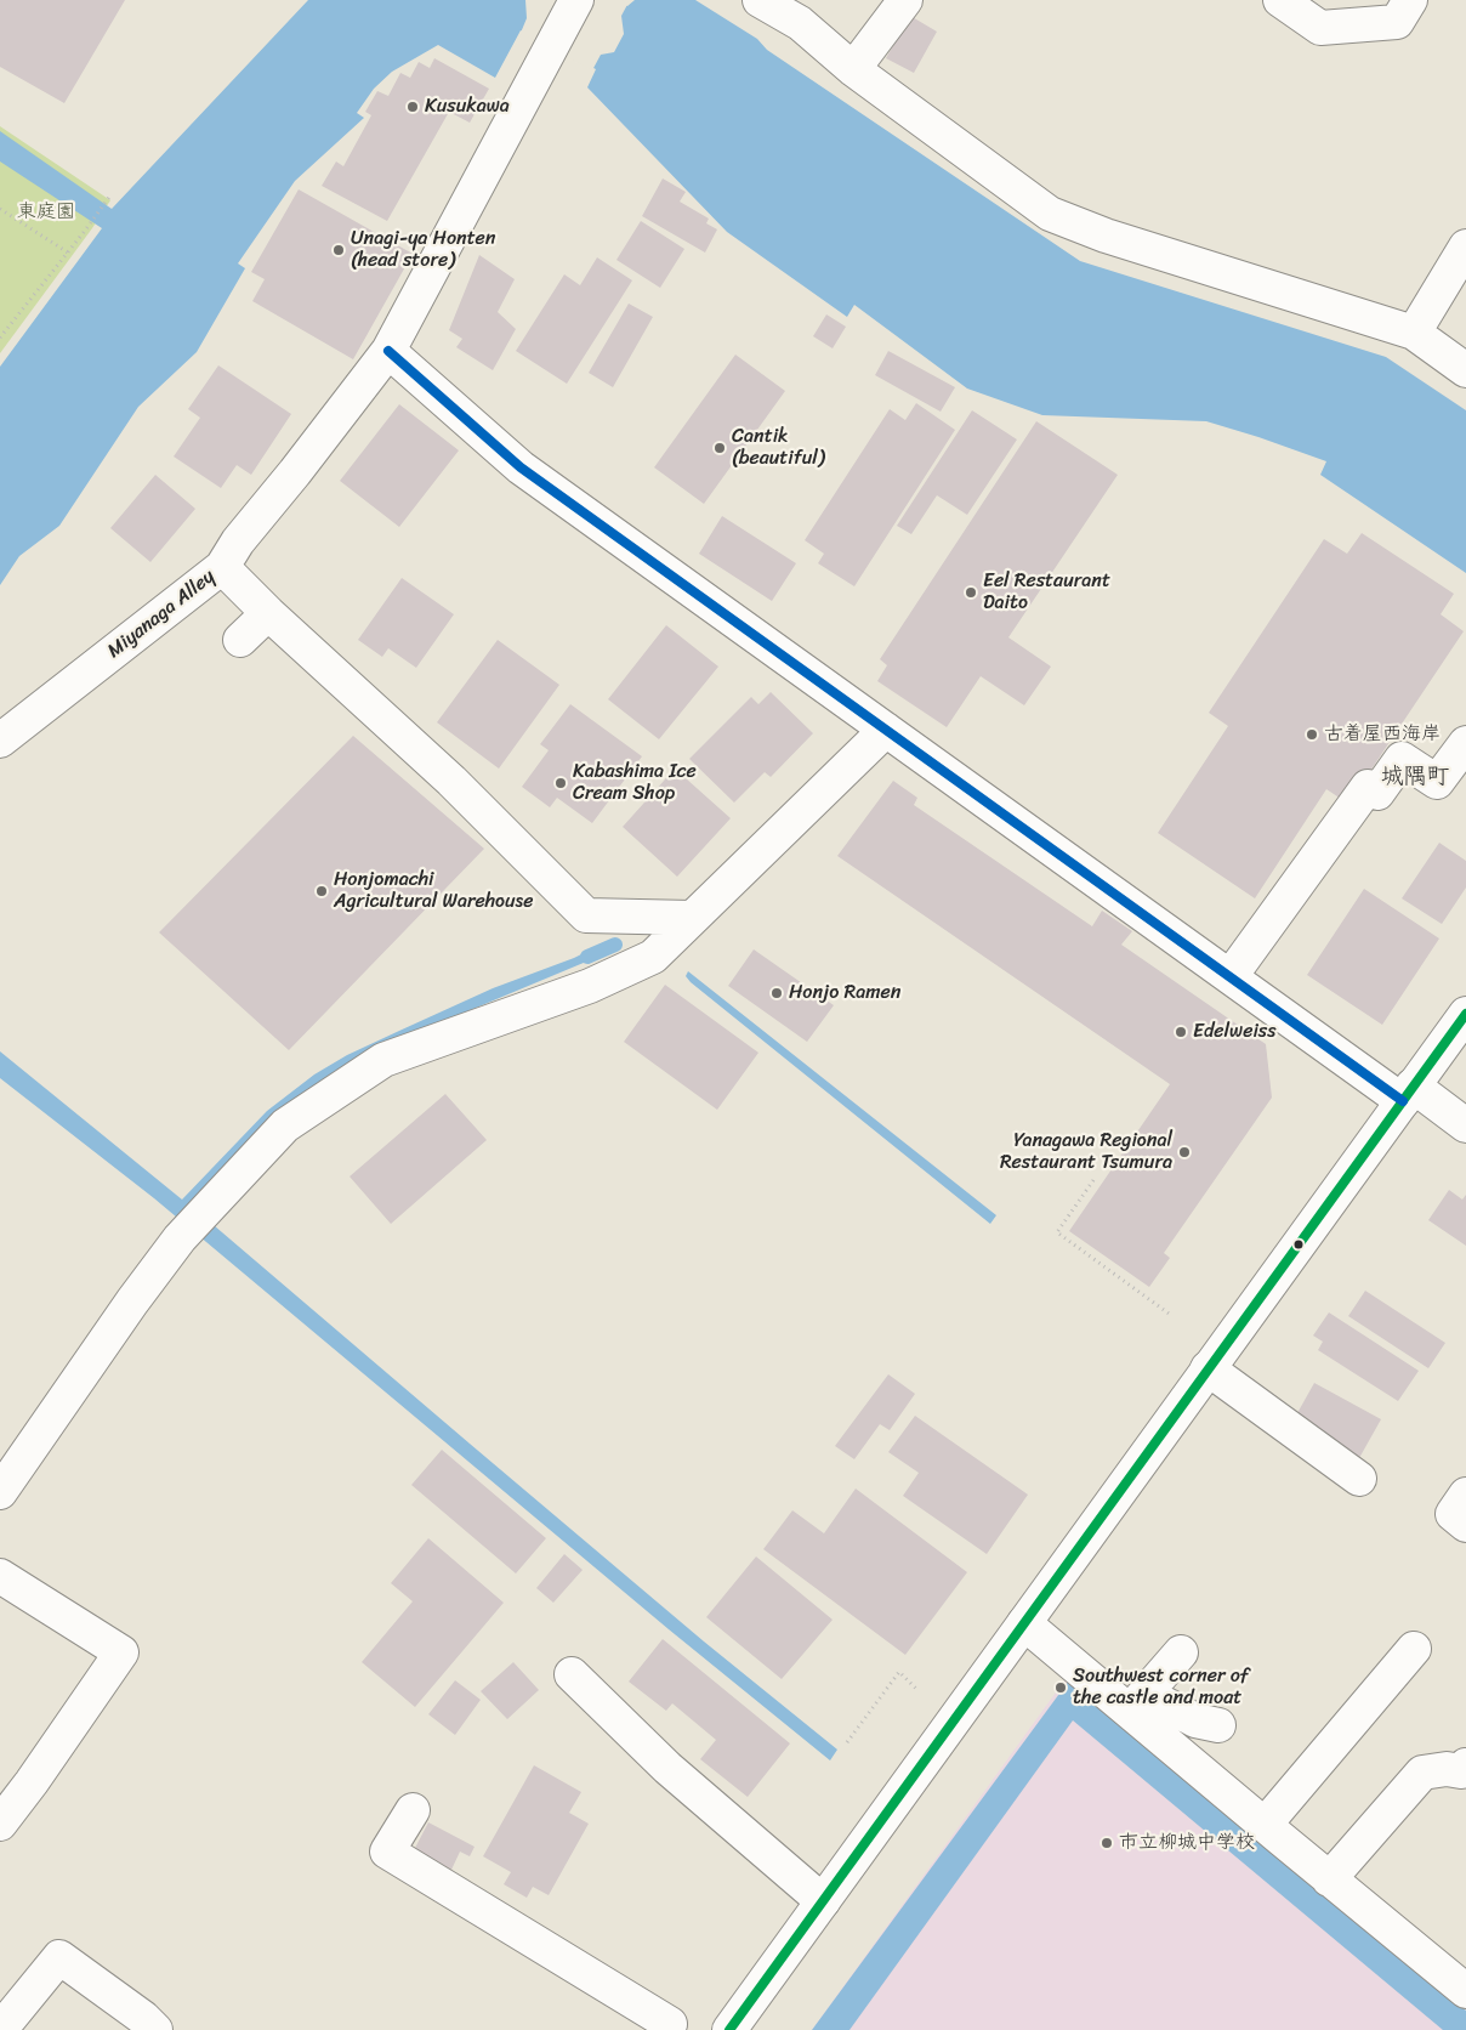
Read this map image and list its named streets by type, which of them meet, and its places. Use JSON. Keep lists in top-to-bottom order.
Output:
{
  "streets": {
    "street": ["Miyanaga Alley"]
  },
  "districts": ["城隅町"],
  "parks": ["東庭園"],
  "places": [
    "Kusukawa",
    "Unagi-ya Honten (head store)",
    "Cantik (beautiful)",
    "Eel Restaurant Daito",
    "古着屋西海岸",
    "Kabashima Ice Cream Shop",
    "Honjomachi Agricultural Warehouse",
    "Honjo Ramen",
    "Edelweiss",
    "Yanagawa Regional Restaurant Tsumura",
    "Southwest corner of the castle and moat",
    "市立柳城中学校"
  ]
}
